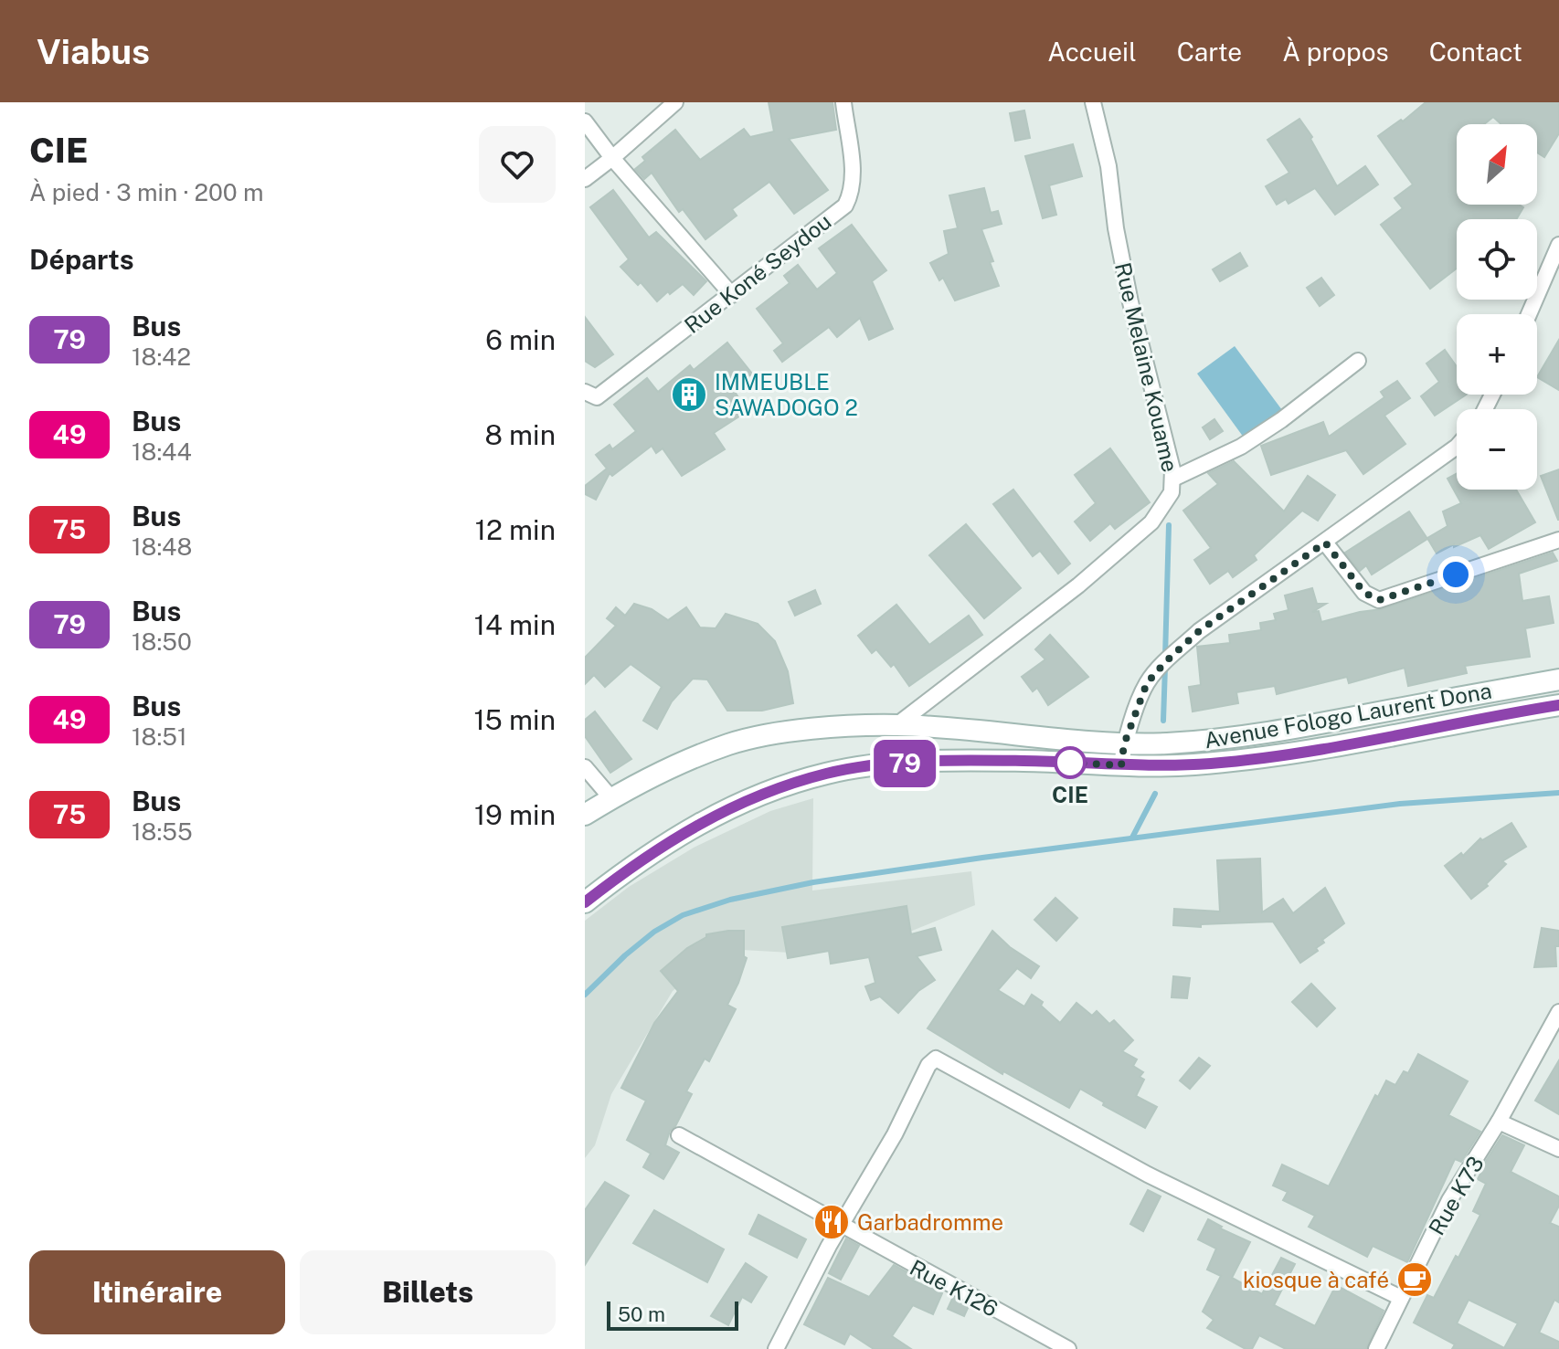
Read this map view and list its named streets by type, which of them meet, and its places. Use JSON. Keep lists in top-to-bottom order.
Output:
{
  "streets": {
    "main road": ["Avenue Fologo Laurent Dona"],
    "street": [
      "Rue Koné Seydou",
      "Rue Melaine Kouame",
      "Rue K73",
      "Rue K126"
    ]
  },
  "crossings": [
    ["Rue Melaine Kouame", "Avenue Fologo Laurent Dona"]
  ],
  "places": {
    "building": ["IMMEUBLE SAWADOGO 2"],
    "other": ["CIE"],
    "restaurant": ["Garbadromme"],
    "cafe": ["kiosque à café"]
  },
  "lines": ["bus line 79"],
  "scale_bar": "50 m",
  "north": "top right",
  "page": {
    "header": "Viabus",
    "nav": [
      "Accueil",
      "Carte",
      "À propos",
      "Contact"
    ],
    "heading": [
      ["CIE", "À pied · 3 min · 200 m"],
      "Départs"
    ],
    "on_map": "79",
    "map_buttons": ["+", "−"],
    "list": [
      {
        "mark": "79",
        "name": "Bus",
        "note": "18:42",
        "value": "6 min"
      },
      {
        "mark": "49",
        "name": "Bus",
        "note": "18:44",
        "value": "8 min"
      },
      {
        "mark": "75",
        "name": "Bus",
        "note": "18:48",
        "value": "12 min"
      },
      {
        "mark": "79",
        "name": "Bus",
        "note": "18:50",
        "value": "14 min"
      },
      {
        "mark": "49",
        "name": "Bus",
        "note": "18:51",
        "value": "15 min"
      },
      {
        "mark": "75",
        "name": "Bus",
        "note": "18:55",
        "value": "19 min"
      }
    ],
    "buttons": ["Itinéraire", "Billets"],
    "scale": "50 m"
  }
}
